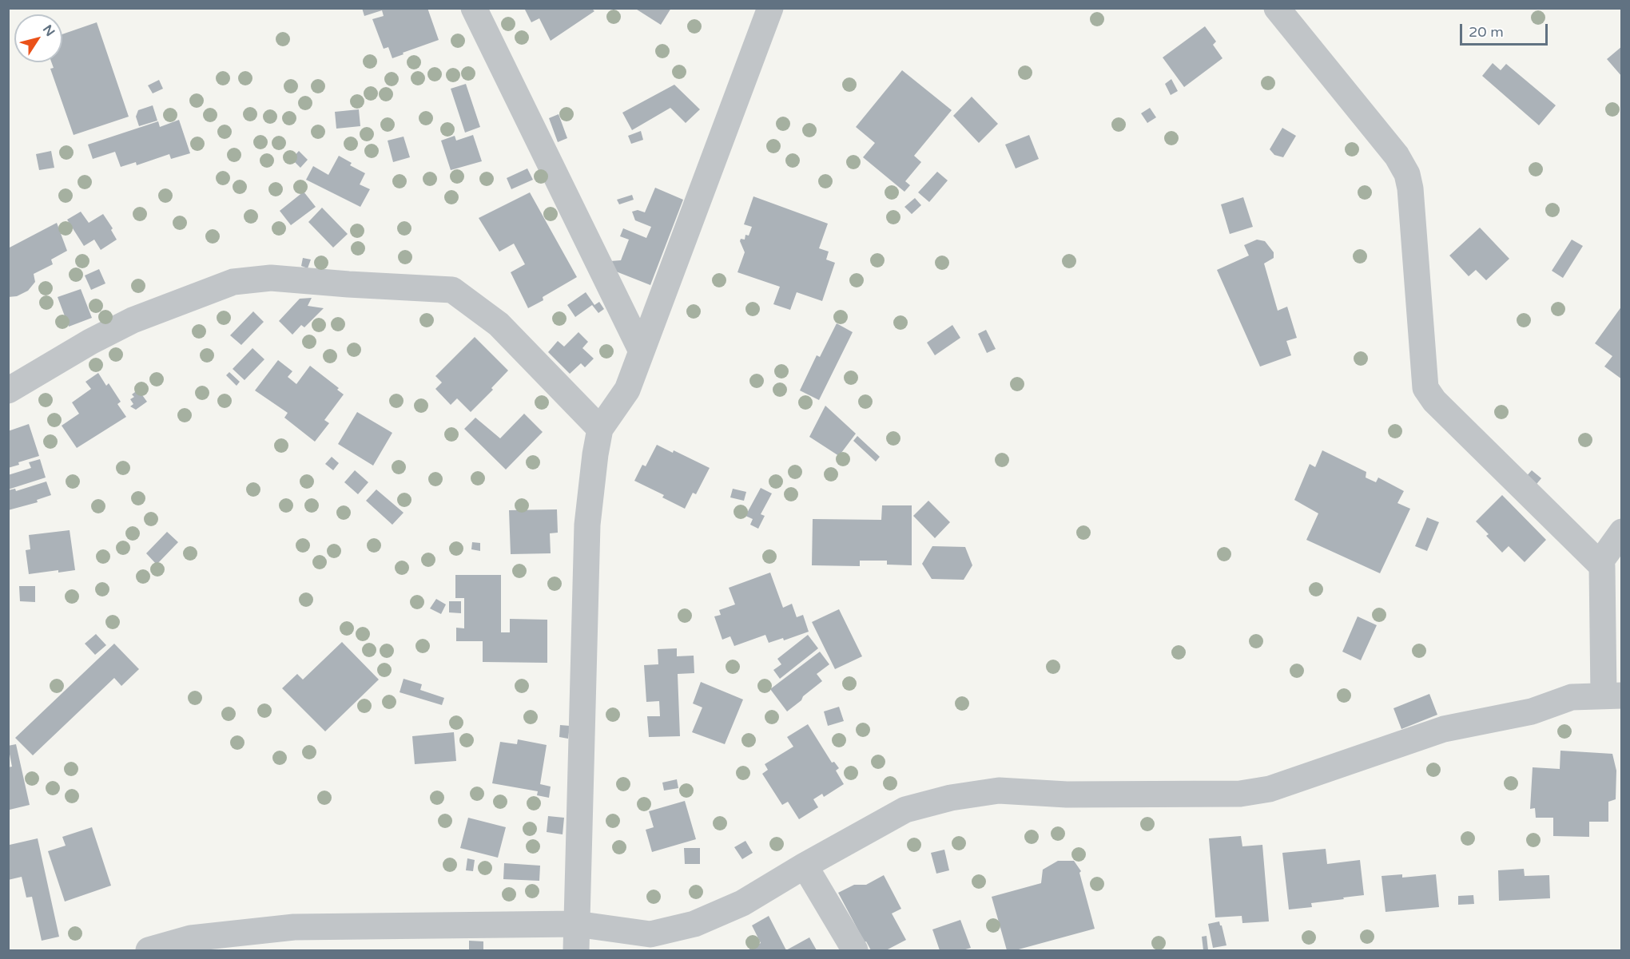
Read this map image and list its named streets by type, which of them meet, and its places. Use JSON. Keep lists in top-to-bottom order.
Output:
{
  "scale_bar": "20 m",
  "north": "top right"
}
